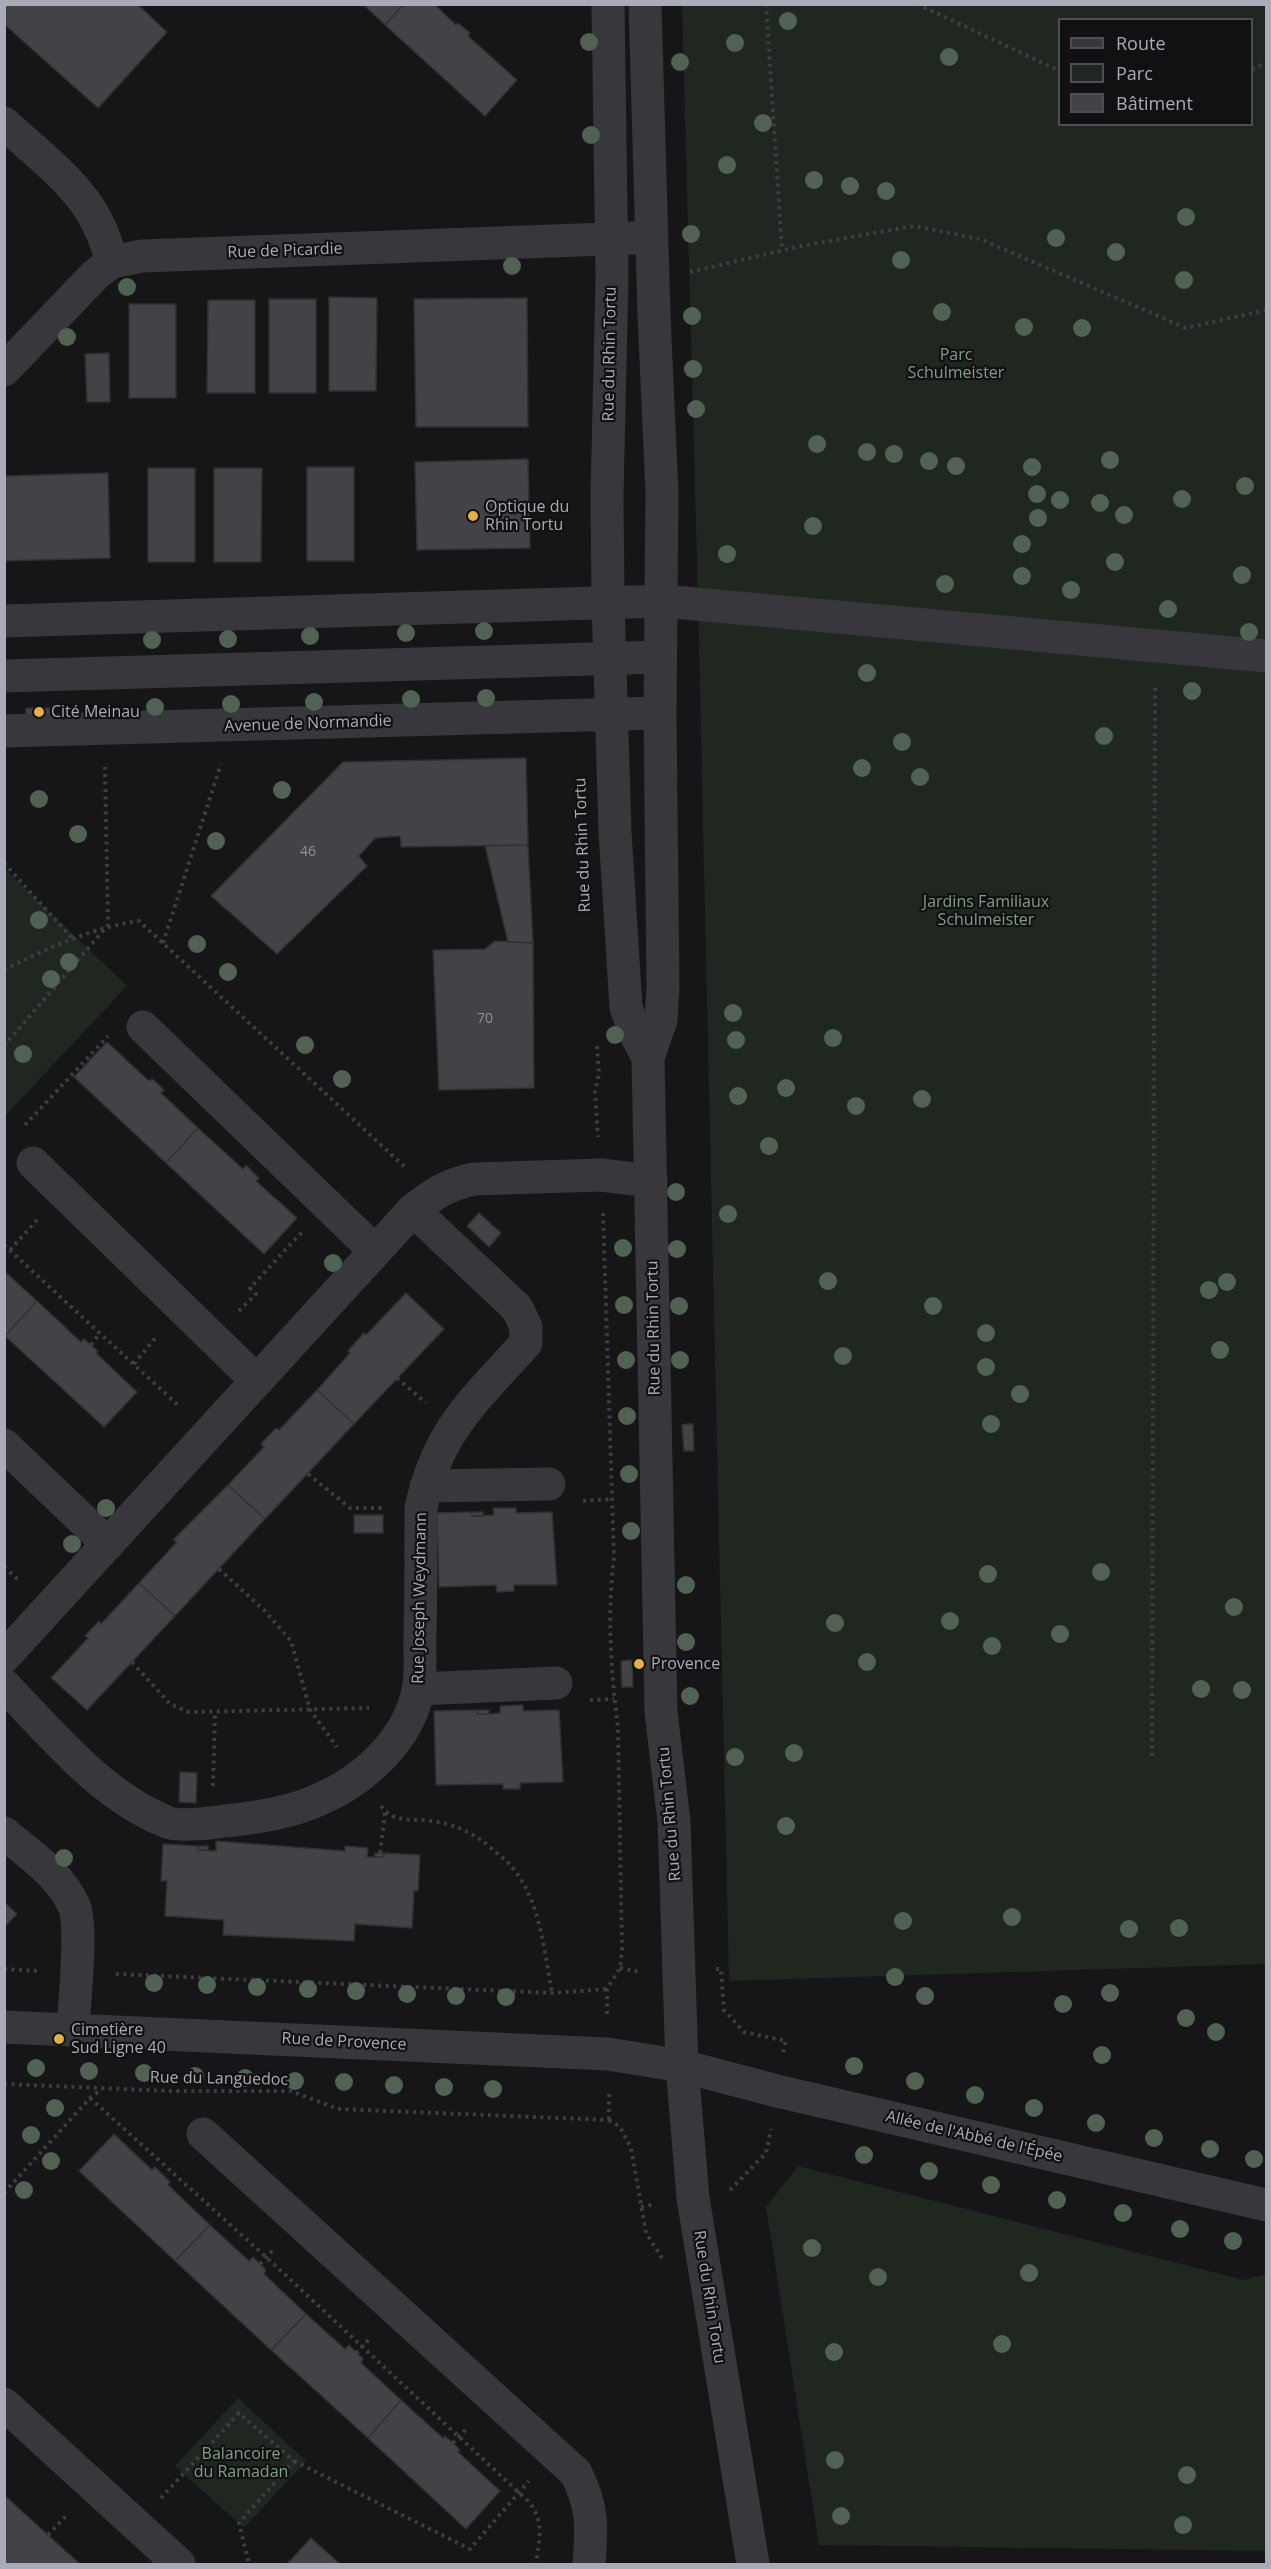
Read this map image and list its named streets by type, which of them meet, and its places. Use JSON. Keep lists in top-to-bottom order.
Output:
{
  "streets": {
    "street": [
      "Rue de Picardie",
      "Rue du Rhin Tortu",
      "Avenue de Normandie",
      "Rue Joseph Weydmann",
      "Rue de Provence",
      "Allée de l'Abbé de l'Épée"
    ],
    "path": ["Rue du Languedoc"]
  },
  "crossings": [
    ["Rue de Picardie", "Rue du Rhin Tortu"],
    ["Rue du Rhin Tortu", "Avenue de Normandie"],
    ["Rue du Rhin Tortu", "Rue de Provence"],
    ["Rue du Rhin Tortu", "Allée de l'Abbé de l'Épée"],
    ["Rue de Provence", "Allée de l'Abbé de l'Épée"]
  ],
  "parks": ["Parc Schulmeister", "Jardins Familiaux Schulmeister", "Balancoire du Ramadan"],
  "places": [
    "Optique du Rhin Tortu",
    "Cité Meinau",
    "Provence",
    "Cimetière Sud Ligne 40"
  ],
  "house_numbers": ["46", "70"],
  "legend": ["Route", "Parc", "Bâtiment"]
}
